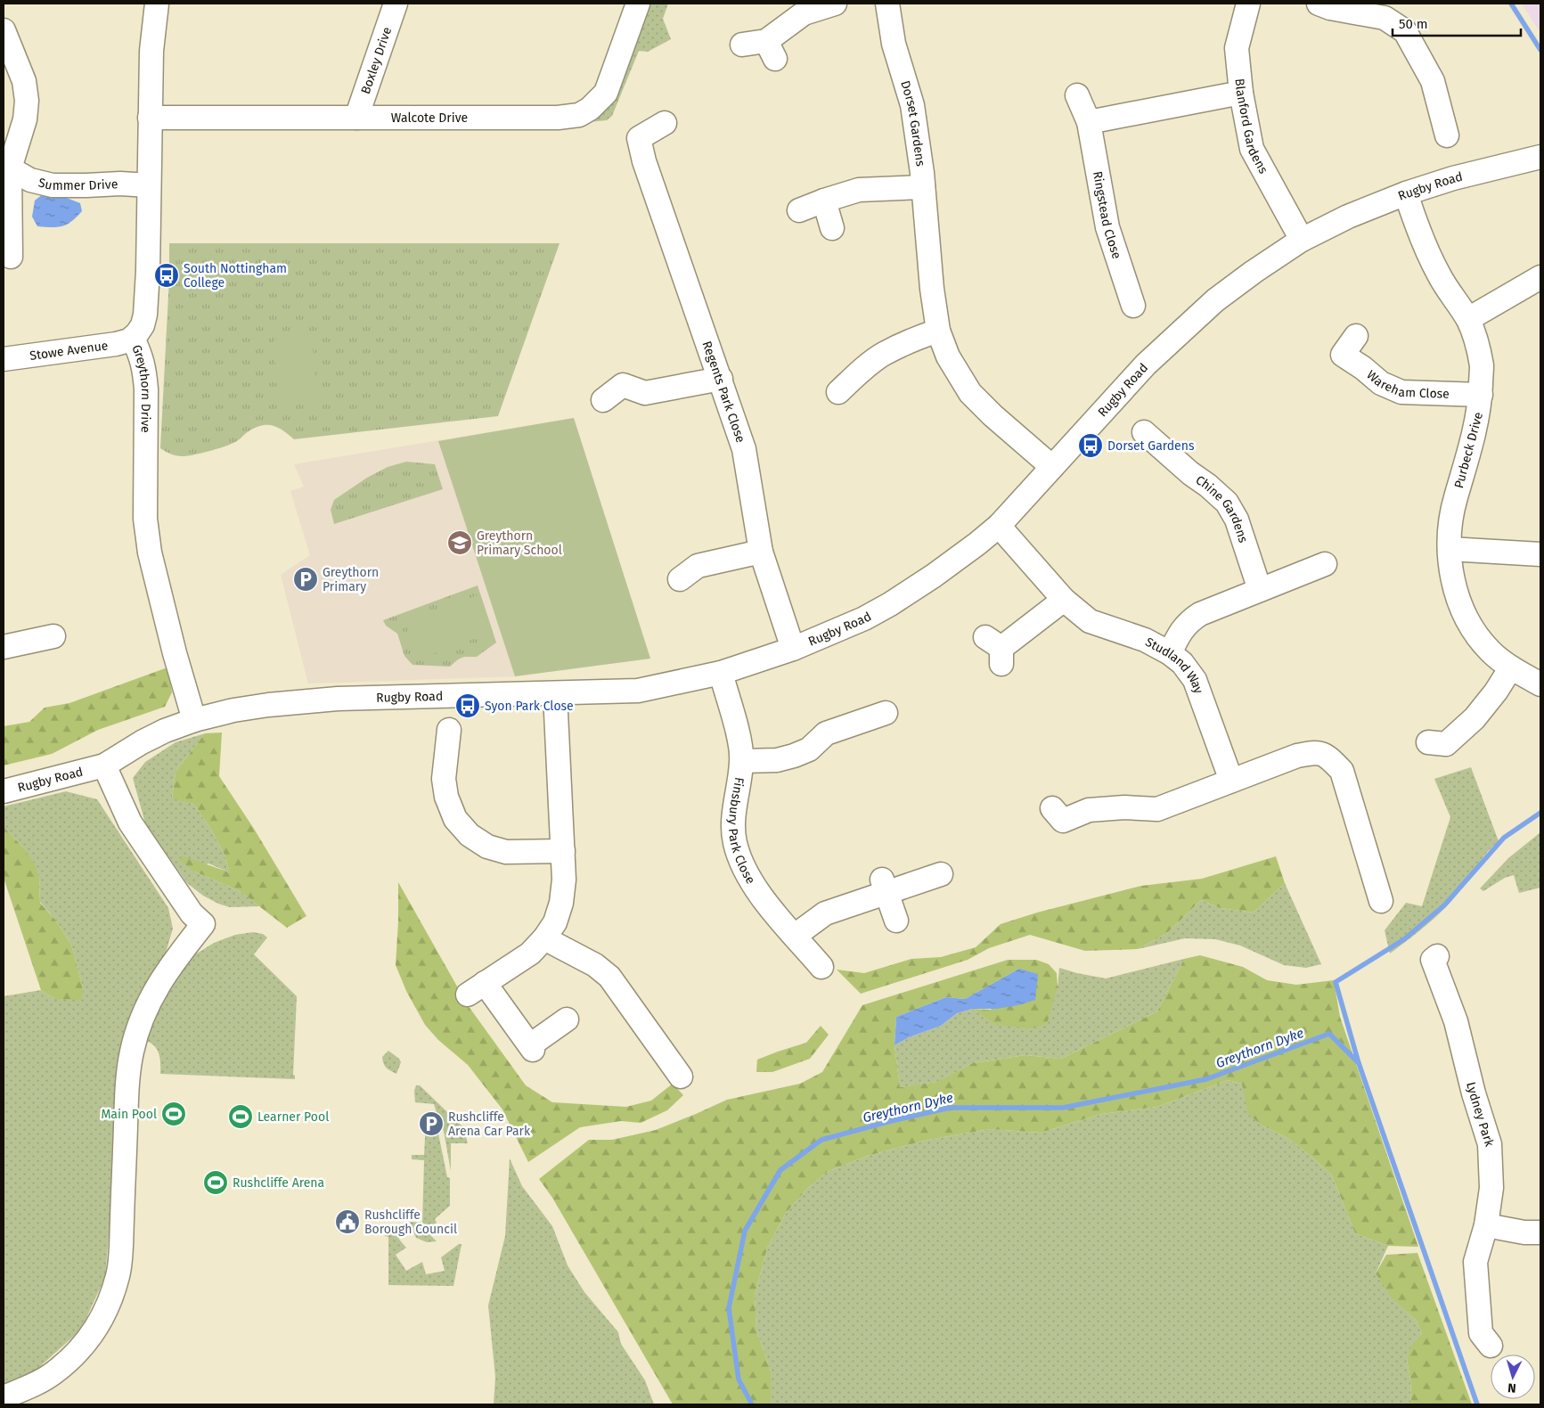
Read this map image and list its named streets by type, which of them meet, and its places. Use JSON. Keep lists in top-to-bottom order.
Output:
{
  "streets": {
    "street": [
      "Boxley Drive",
      "Walcote Drive",
      "Dorset Gardens",
      "Blanford Gardens",
      "Summer Drive",
      "Rugby Road",
      "Ringstead Close",
      "Stowe Avenue",
      "Wareham Close",
      "Greythorn Drive",
      "Regents Park Close",
      "Purbeck Drive",
      "Chine Gardens",
      "Studland Way",
      "Finsbury Park Close",
      "Lydney Park"
    ]
  },
  "crossings": [
    ["Boxley Drive", "Walcote Drive"],
    ["Walcote Drive", "Greythorn Drive"],
    ["Dorset Gardens", "Rugby Road"],
    ["Blanford Gardens", "Rugby Road"],
    ["Summer Drive", "Greythorn Drive"],
    ["Rugby Road", "Greythorn Drive"],
    ["Rugby Road", "Regents Park Close"],
    ["Rugby Road", "Purbeck Drive"],
    ["Rugby Road", "Studland Way"],
    ["Rugby Road", "Finsbury Park Close"],
    ["Stowe Avenue", "Greythorn Drive"],
    ["Wareham Close", "Purbeck Drive"]
  ],
  "water": ["Greythorn Dyke"],
  "places": {
    "bus stop": ["South Nottingham College", "Dorset Gardens", "Syon Park Close"],
    "school or university": ["Greythorn Primary School"],
    "parking": ["Greythorn Primary", "Rushcliffe Arena Car Park"],
    "sports": ["Main Pool", "Learner Pool", "Rushcliffe Arena"],
    "public building": ["Rushcliffe Borough Council"]
  },
  "scale_bar": "50 m",
  "north": "bottom"
}
